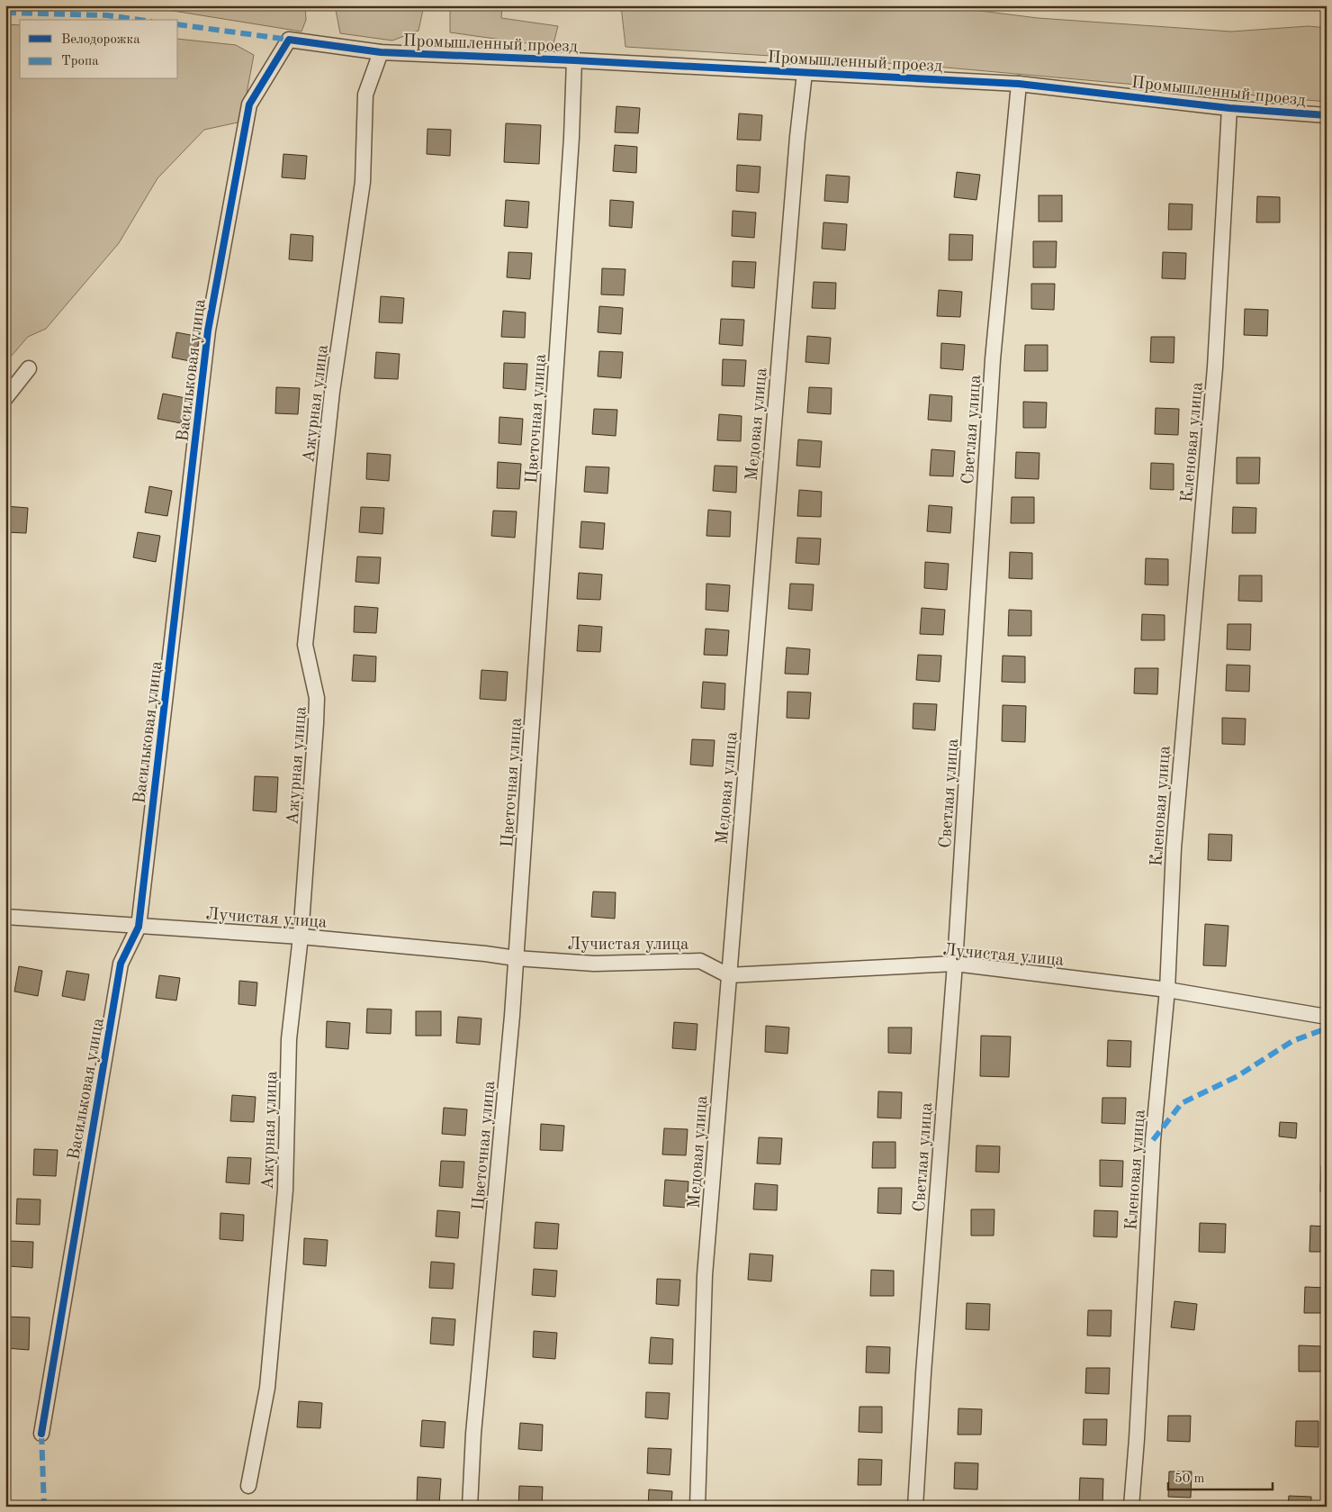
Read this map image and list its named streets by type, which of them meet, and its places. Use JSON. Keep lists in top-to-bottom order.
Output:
{
  "streets": {
    "street": [
      "Промышленный проезд",
      "Васильковая улица",
      "Ажурная улица",
      "Цветочная улица",
      "Медовая улица",
      "Светлая улица",
      "Кленовая улица",
      "Лучистая улица"
    ]
  },
  "crossings": [
    ["Промышленный проезд", "Васильковая улица"],
    ["Промышленный проезд", "Ажурная улица"],
    ["Промышленный проезд", "Цветочная улица"],
    ["Промышленный проезд", "Медовая улица"],
    ["Промышленный проезд", "Светлая улица"],
    ["Промышленный проезд", "Кленовая улица"],
    ["Васильковая улица", "Лучистая улица"],
    ["Ажурная улица", "Лучистая улица"],
    ["Цветочная улица", "Лучистая улица"],
    ["Медовая улица", "Лучистая улица"],
    ["Светлая улица", "Лучистая улица"],
    ["Кленовая улица", "Лучистая улица"]
  ],
  "legend": ["Велодорожка", "Тропа"],
  "scale_bar": "50 m"
}
